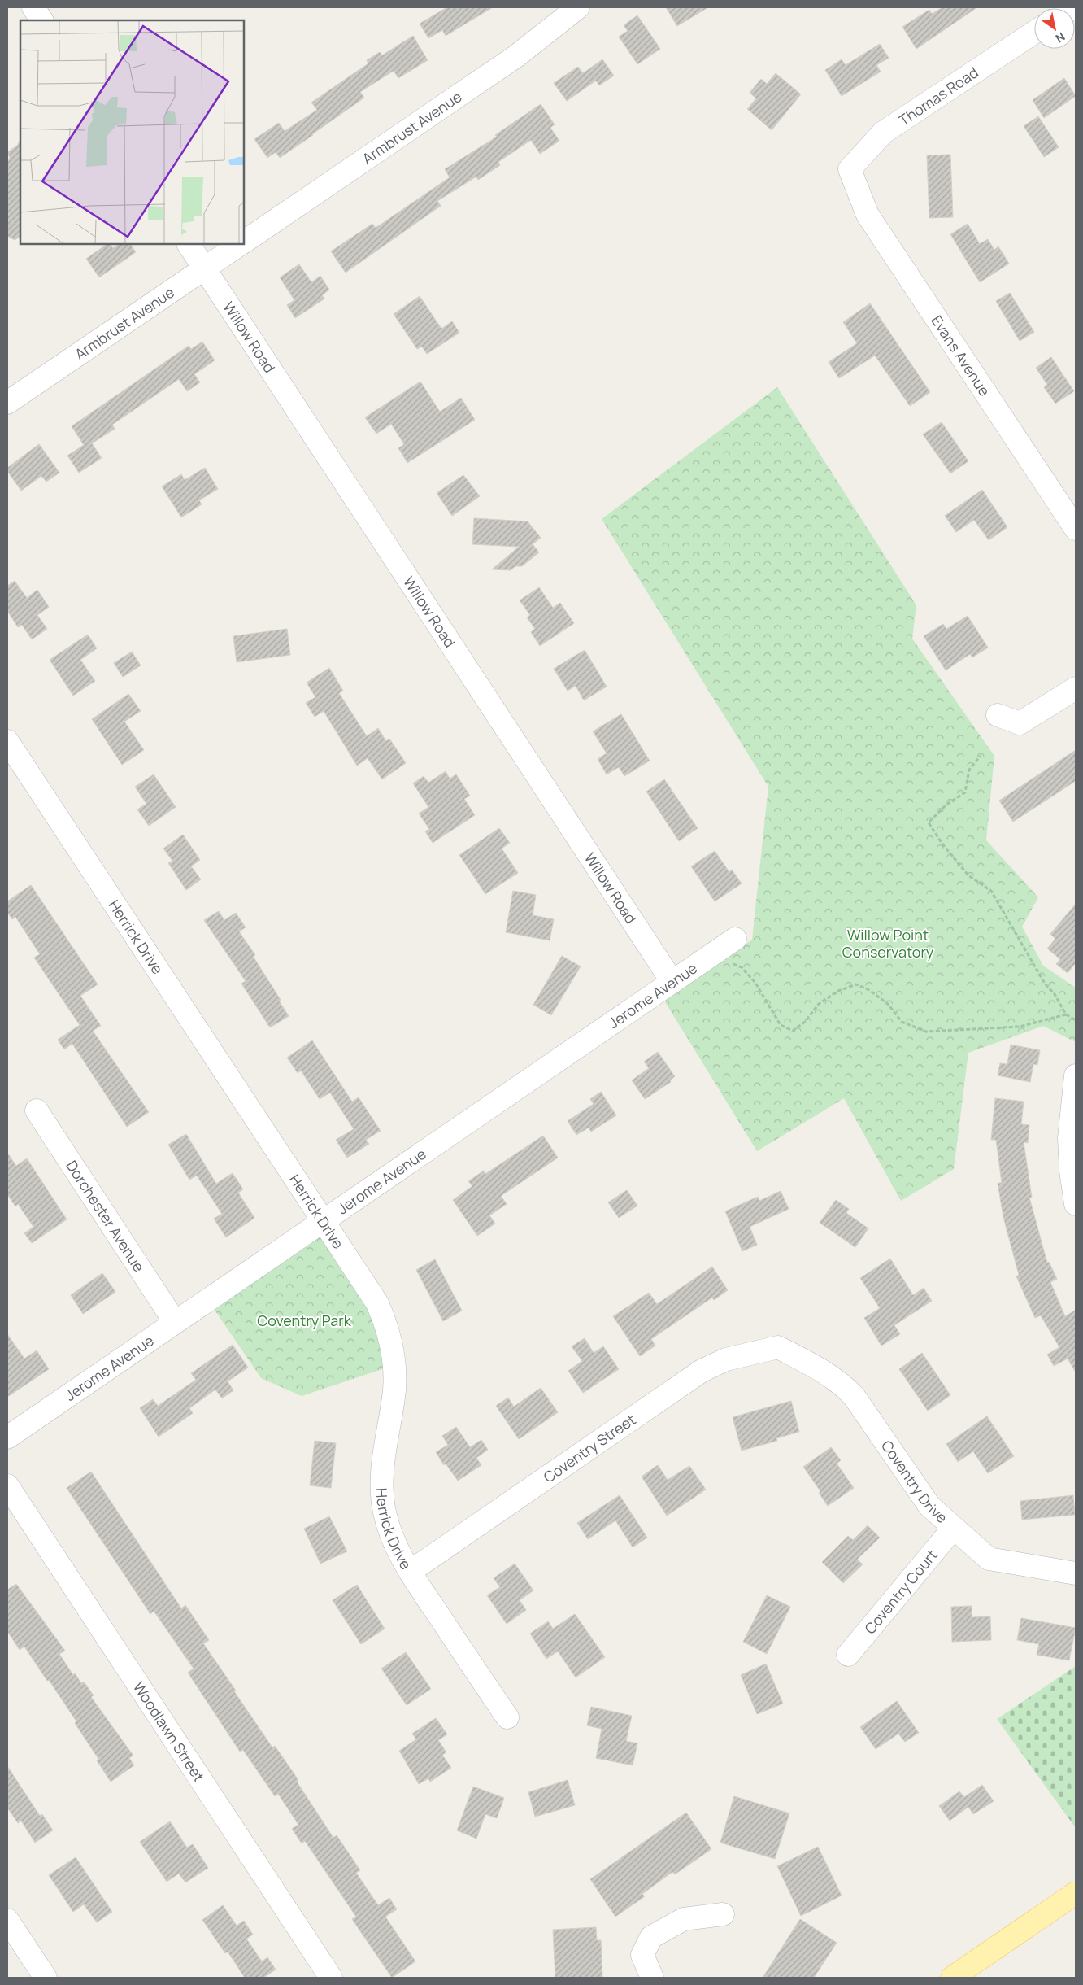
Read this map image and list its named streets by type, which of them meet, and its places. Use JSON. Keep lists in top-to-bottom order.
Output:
{
  "streets": {
    "street": [
      "Thomas Road",
      "Armbrust Avenue",
      "Willow Road",
      "Evans Avenue",
      "Herrick Drive",
      "Jerome Avenue",
      "Dorchester Avenue",
      "Coventry Street",
      "Coventry Drive",
      "Coventry Court",
      "Woodlawn Street"
    ]
  },
  "crossings": [
    ["Thomas Road", "Evans Avenue"],
    ["Armbrust Avenue", "Willow Road"],
    ["Willow Road", "Jerome Avenue"],
    ["Herrick Drive", "Jerome Avenue"],
    ["Herrick Drive", "Coventry Street"],
    ["Jerome Avenue", "Dorchester Avenue"],
    ["Coventry Street", "Coventry Drive"],
    ["Coventry Drive", "Coventry Court"]
  ],
  "parks": ["Willow Point Conservatory", "Coventry Park"],
  "north": "bottom right"
}
